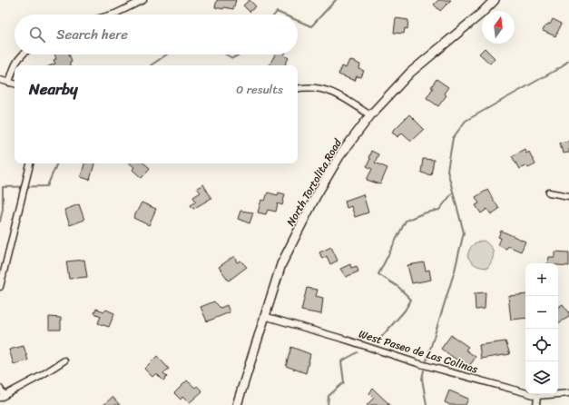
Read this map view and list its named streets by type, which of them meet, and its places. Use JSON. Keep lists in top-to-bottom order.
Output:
{
  "streets": {
    "street": ["North Tortolita Road", "West Paseo de Las Colinas"]
  },
  "crossings": [
    ["North Tortolita Road", "West Paseo de Las Colinas"]
  ],
  "north": "top",
  "page": {
    "search": "Search here",
    "heading": ["Nearby", "0 results"],
    "map_buttons": ["+", "−"]
  }
}
